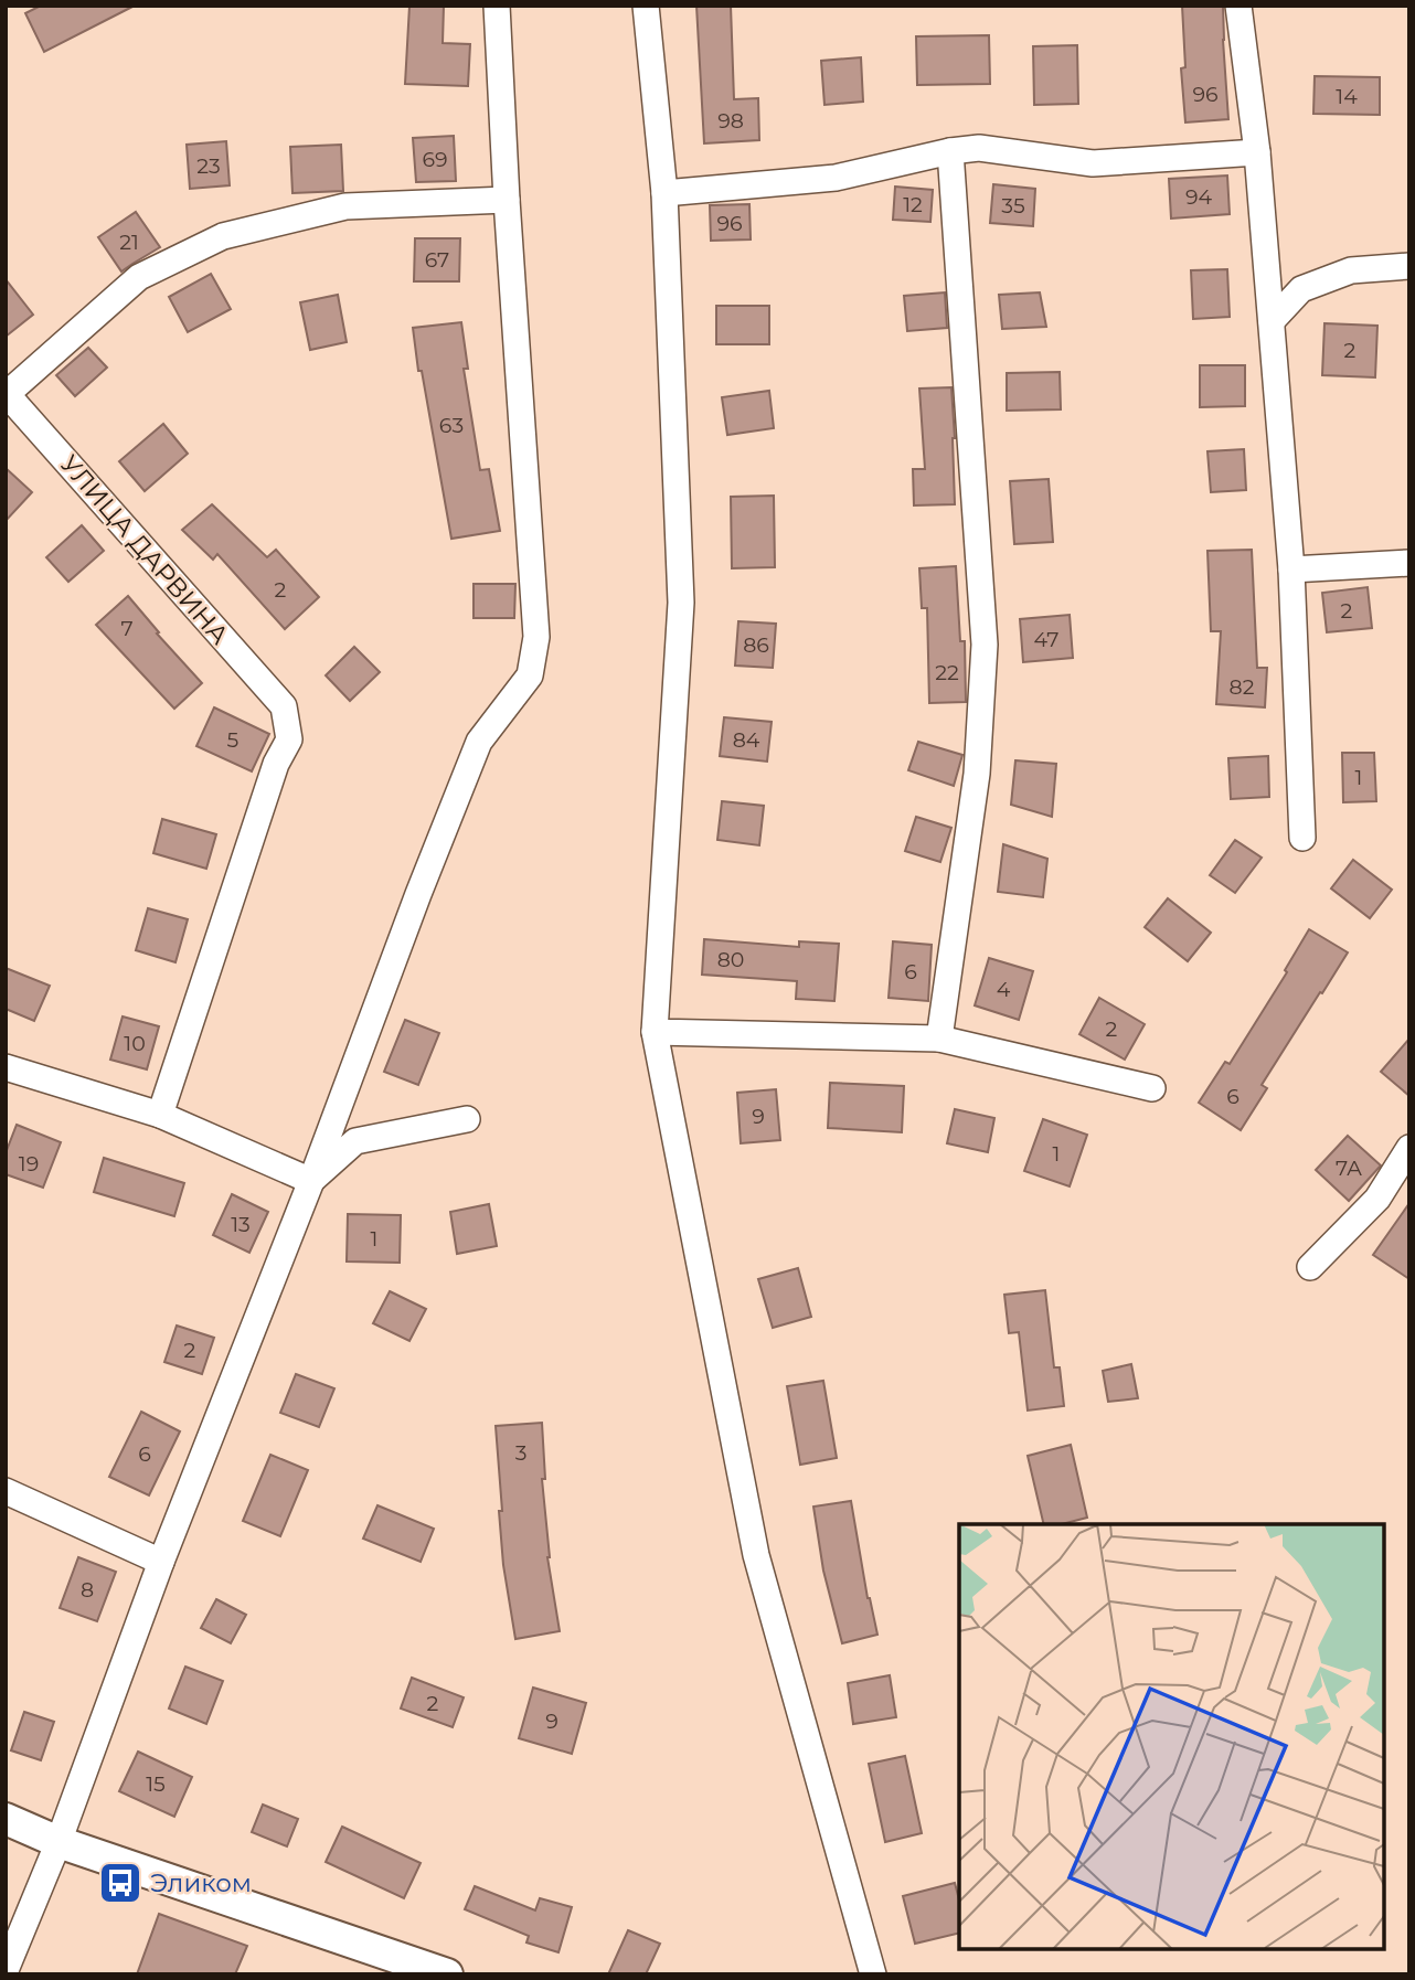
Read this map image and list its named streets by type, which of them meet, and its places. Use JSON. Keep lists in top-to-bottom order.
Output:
{
  "streets": {
    "street": ["УЛИЦА ДАРВИНА"]
  },
  "places": {
    "bus stop": ["Эликом"]
  },
  "house_numbers": [
    "96",
    "14",
    "98",
    "69",
    "23",
    "94",
    "12",
    "35",
    "96",
    "21",
    "67",
    "2",
    "63",
    "2",
    "2",
    "7",
    "47",
    "86",
    "22",
    "82",
    "5",
    "84",
    "1",
    "80",
    "6",
    "4",
    "2",
    "10",
    "6",
    "9",
    "1",
    "19",
    "7А",
    "13",
    "1",
    "2",
    "3",
    "6",
    "8",
    "2",
    "9",
    "15"
  ]
}
